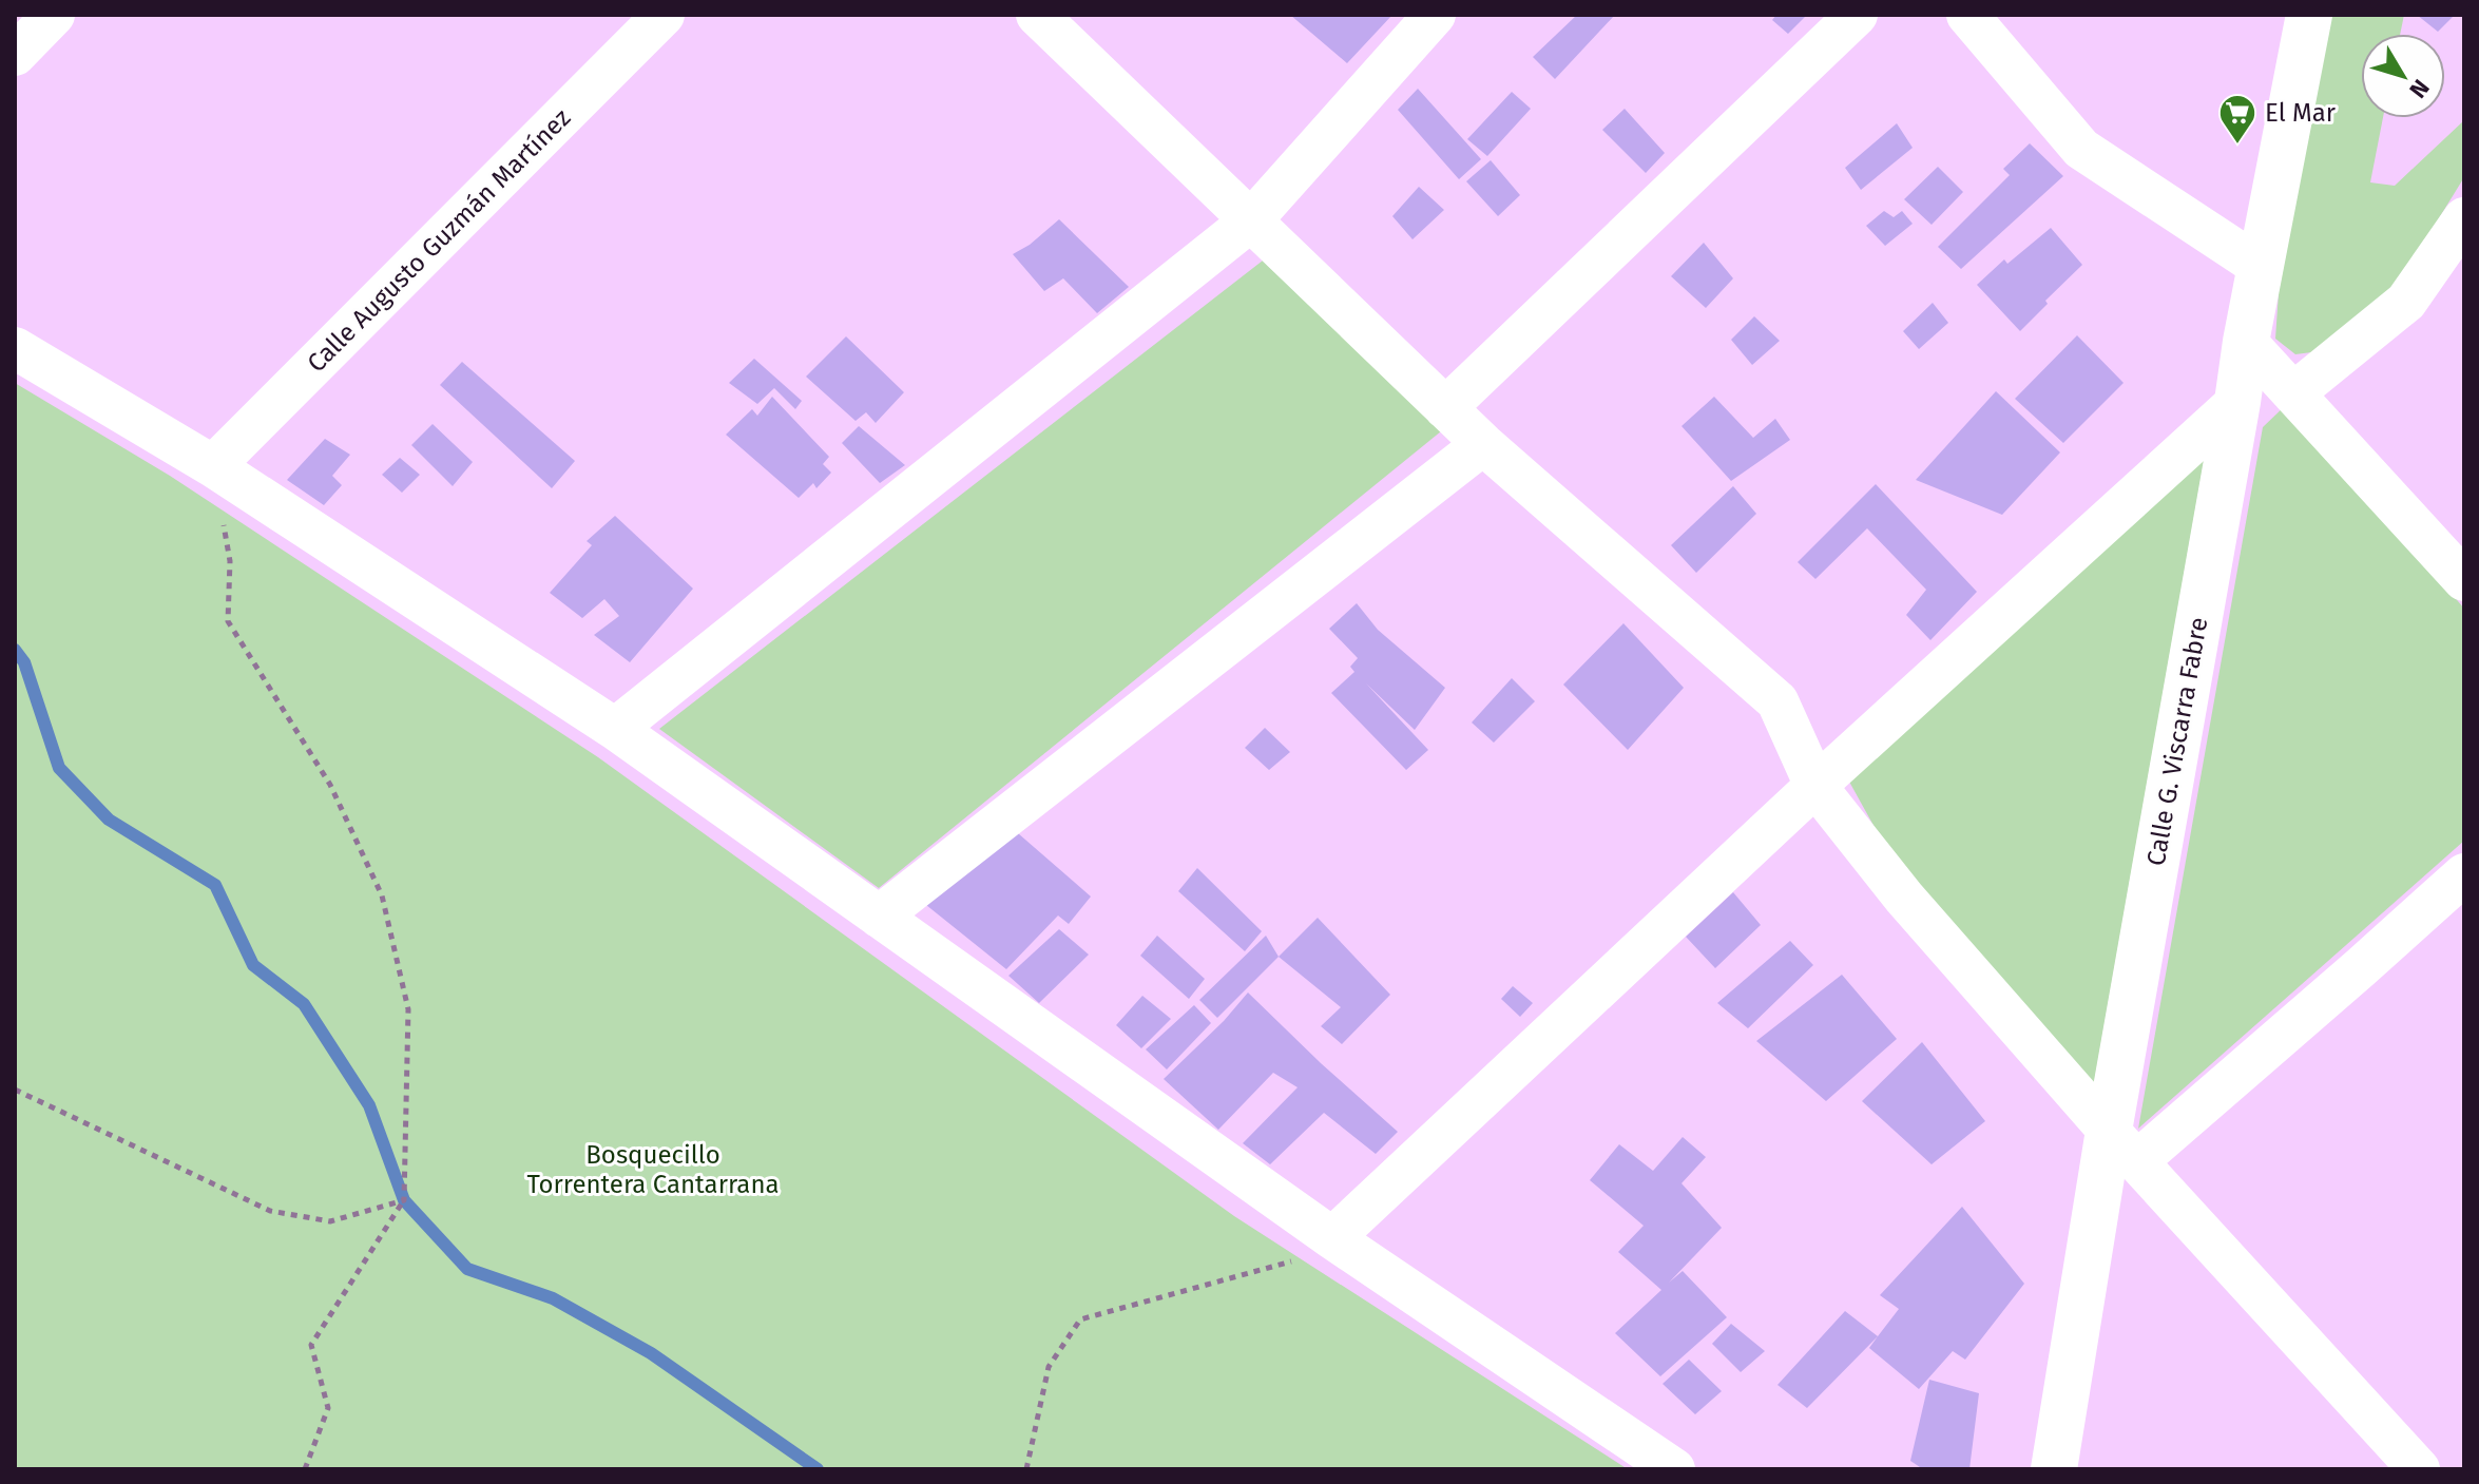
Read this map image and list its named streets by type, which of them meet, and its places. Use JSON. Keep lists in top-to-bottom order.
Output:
{
  "streets": {
    "street": ["Calle Augusto Guzmán Martínez", "Calle G. Viscarra Fabre"]
  },
  "parks": ["Bosquecillo Torrentera Cantarrana"],
  "places": {
    "supermarket": ["El Mar"]
  },
  "north": "bottom right"
}
